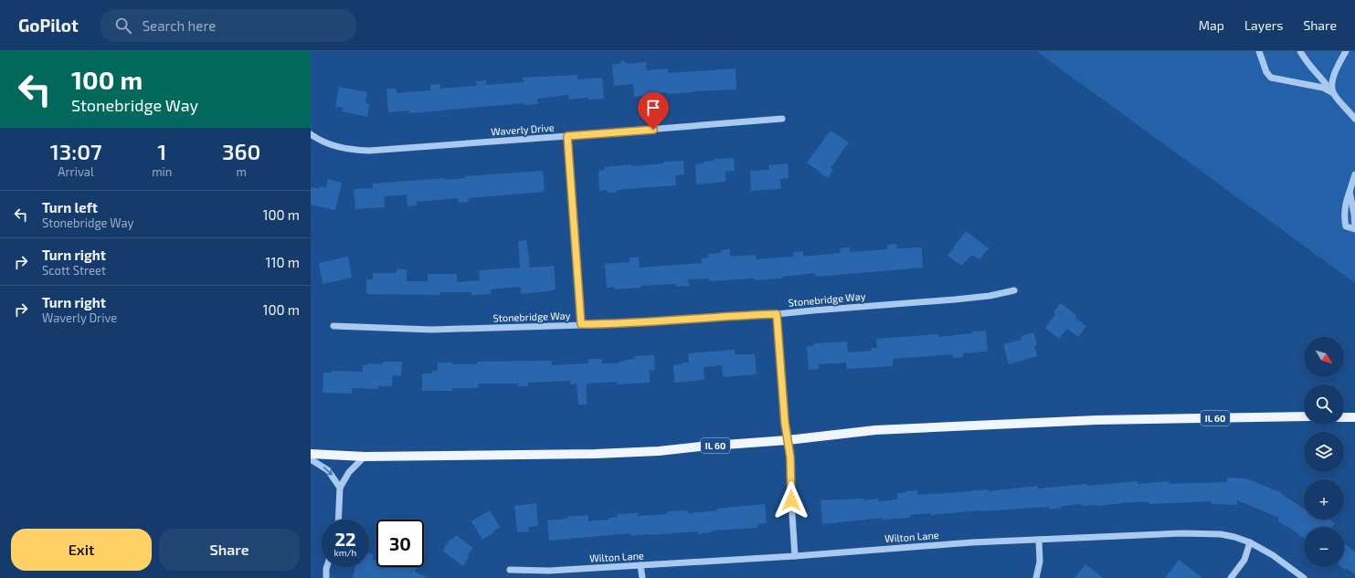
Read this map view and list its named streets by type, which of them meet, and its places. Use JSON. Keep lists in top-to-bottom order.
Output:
{
  "streets": {
    "main road": ["IL 60"],
    "street": ["Waverly Drive", "Stonebridge Way", "Wilton Lane"]
  },
  "north": "bottom right",
  "page": {
    "header": "GoPilot",
    "search": "Search here",
    "nav": ["Map", "Layers", "Share"],
    "turn": ["100 m", "Stonebridge Way"],
    "eta": [
      "13:07",
      "Arrival",
      "1",
      "min",
      "360",
      "m"
    ],
    "list": [
      {
        "name": "Turn left",
        "note": "Stonebridge Way",
        "value": "100 m"
      },
      {
        "name": "Turn right",
        "note": "Scott Street",
        "value": "110 m"
      },
      {
        "name": "Turn right",
        "note": "Waverly Drive",
        "value": "100 m"
      }
    ],
    "map_buttons": ["+", "−"],
    "speed": "22 km/h",
    "limit": "30",
    "buttons": ["Exit", "Share"]
  }
}
